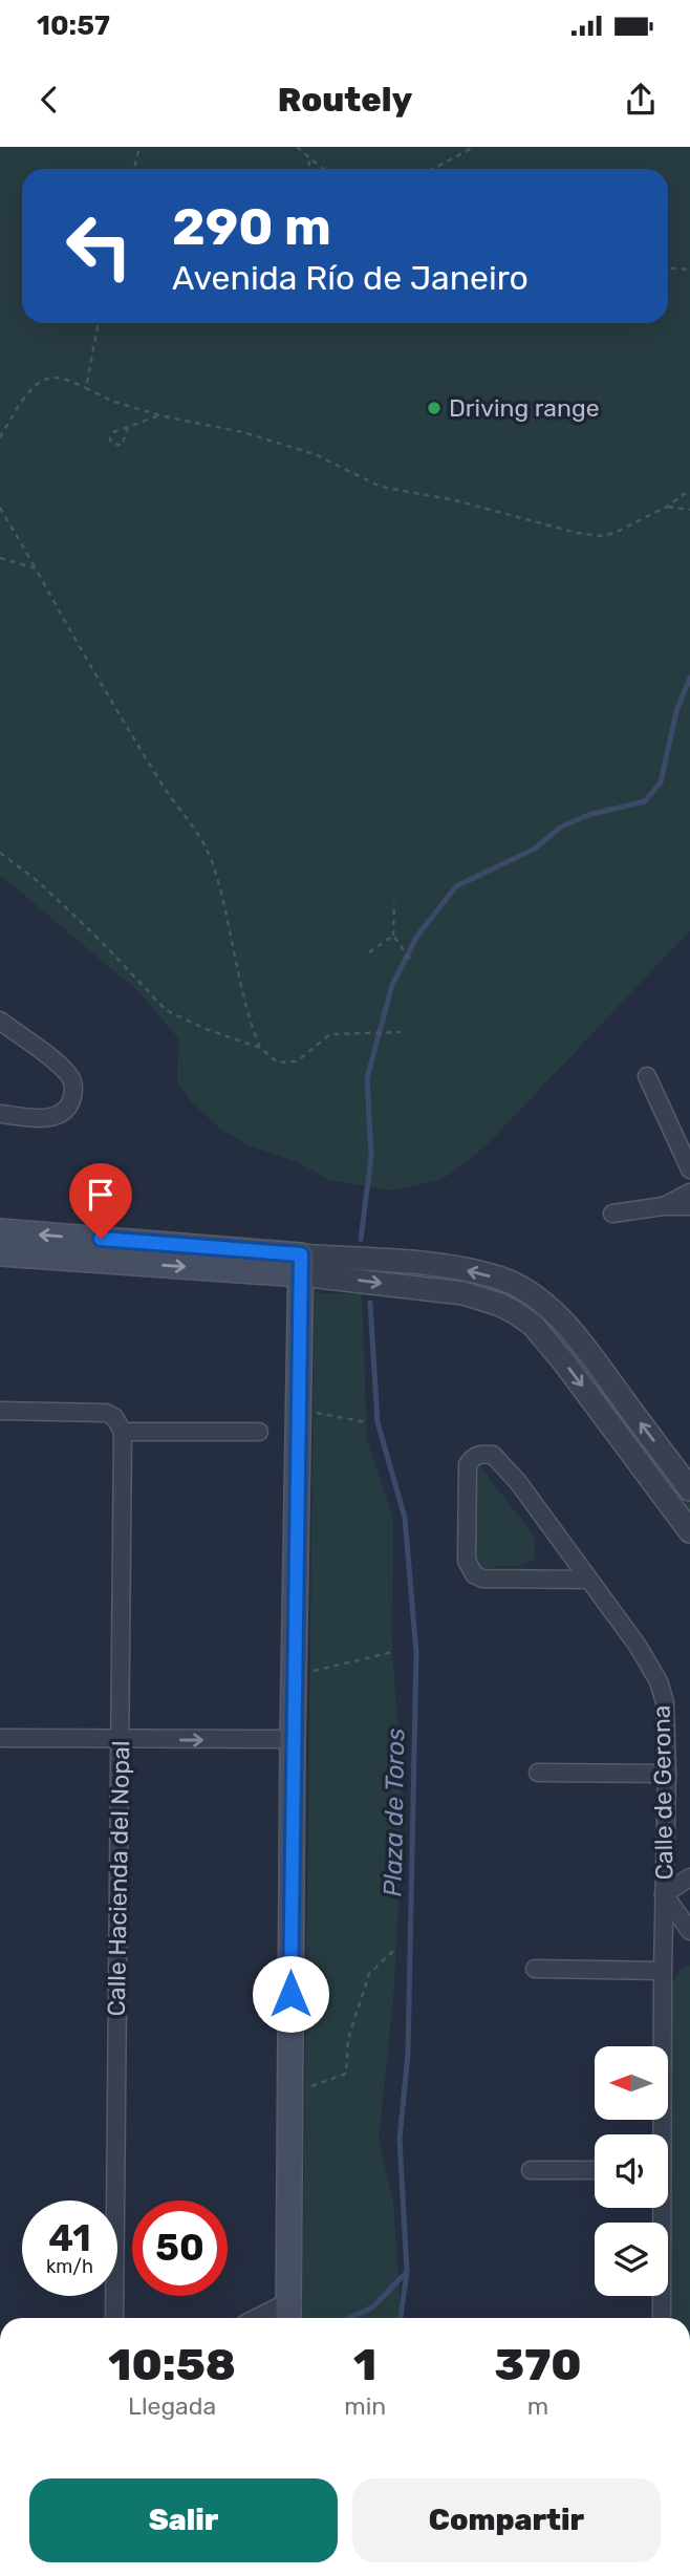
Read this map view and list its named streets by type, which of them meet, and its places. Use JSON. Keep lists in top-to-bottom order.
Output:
{
  "streets": {
    "street": ["Calle de Gerona", "Calle Hacienda del Nopal"]
  },
  "water": ["Plaza de Toros"],
  "places": ["Driving range"],
  "north": "left",
  "page": {
    "status": "10:57",
    "header": "Routely",
    "turn": ["290 m", "Avenida Río de Janeiro"],
    "speed": "41 km/h",
    "limit": "50",
    "eta": [
      "10:58",
      "Llegada",
      "1",
      "min",
      "370",
      "m"
    ],
    "buttons": ["Salir", "Compartir"]
  }
}
